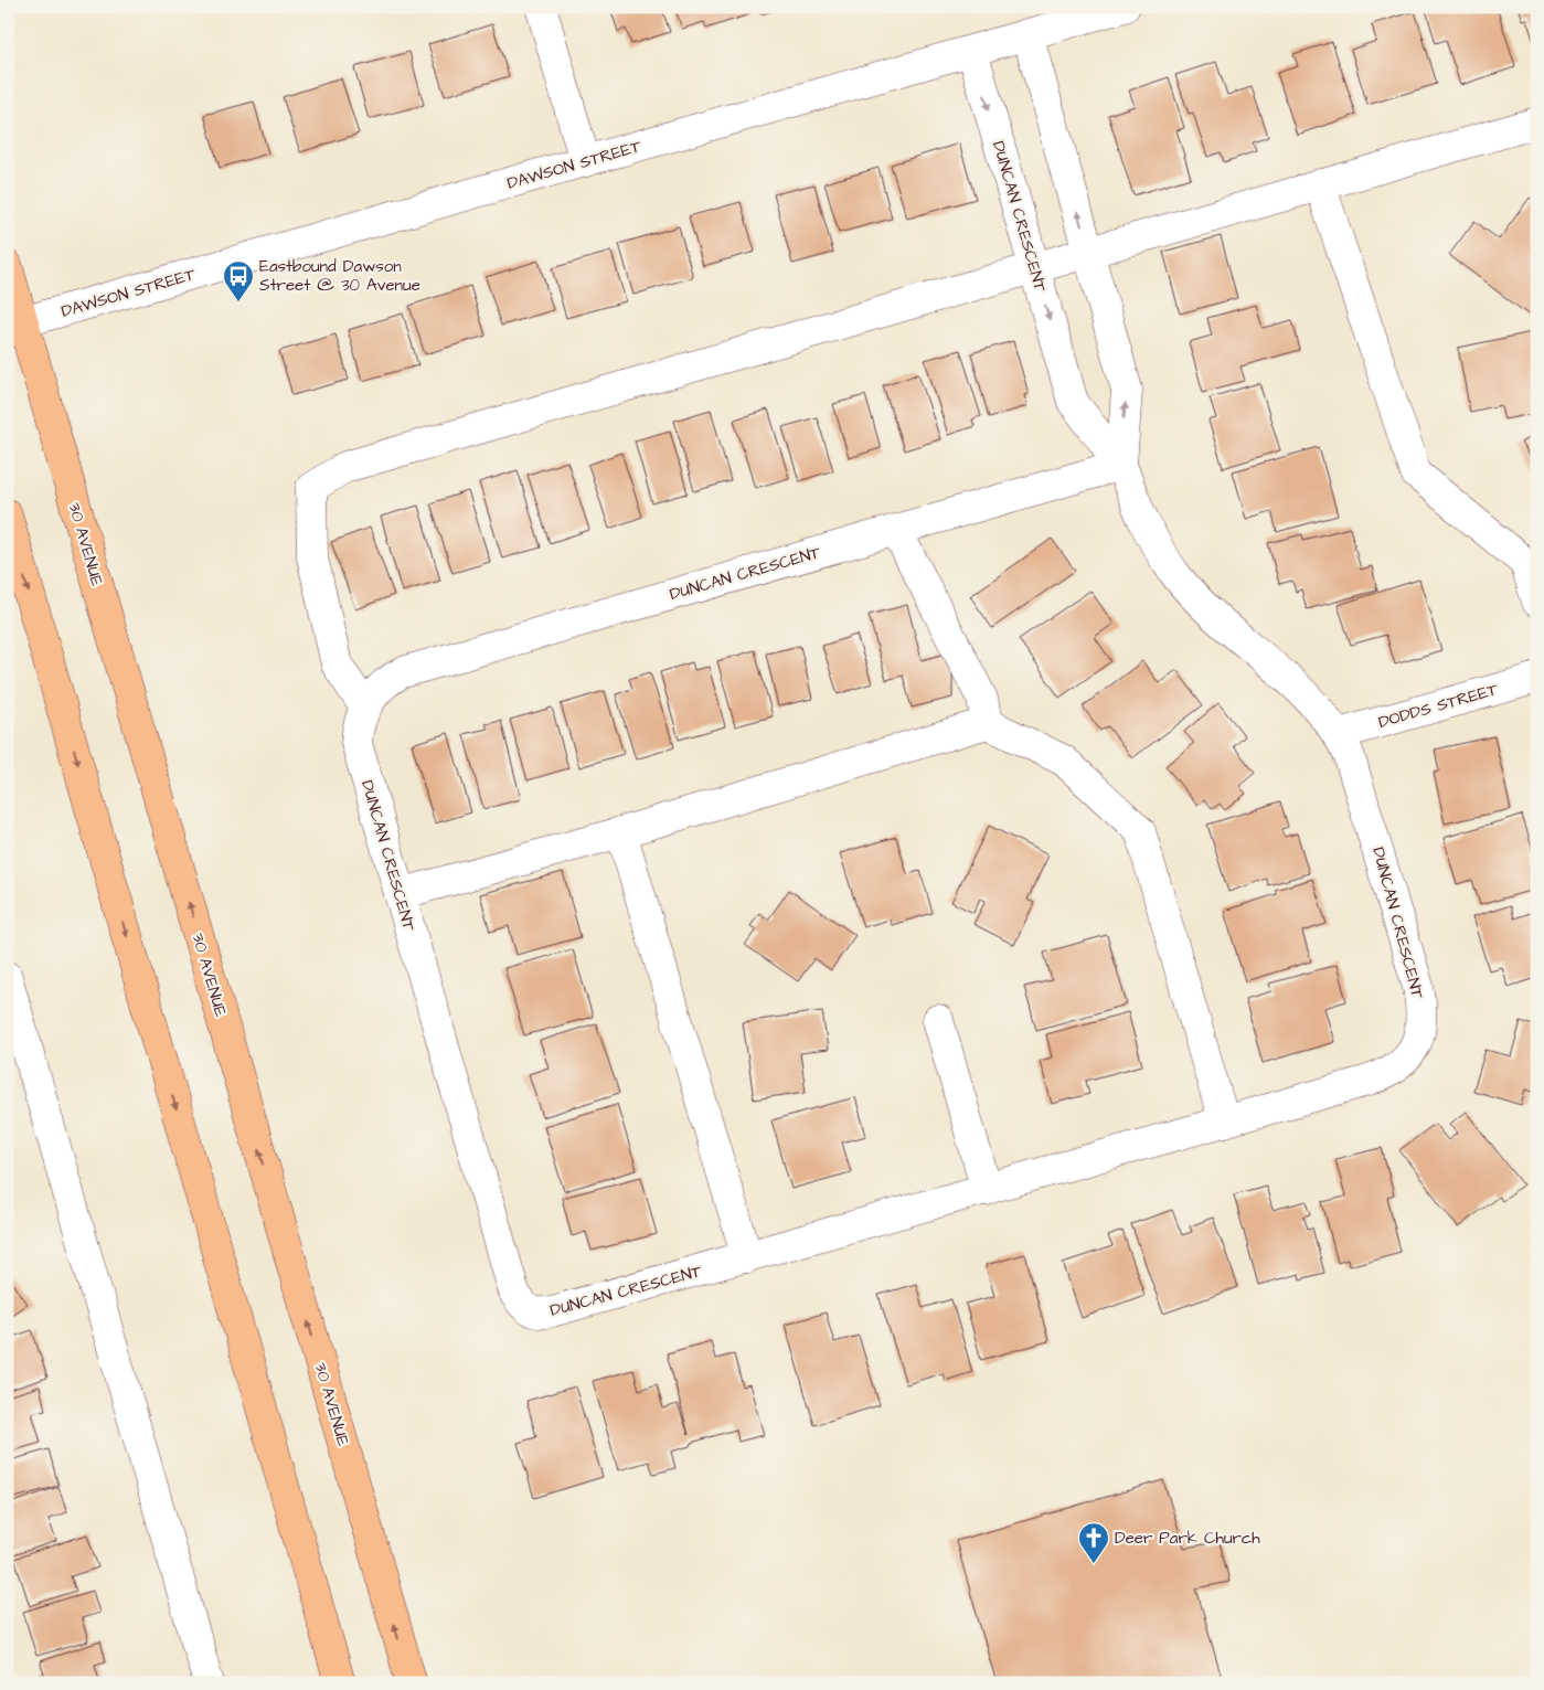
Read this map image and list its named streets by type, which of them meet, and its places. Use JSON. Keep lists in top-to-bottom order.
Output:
{
  "streets": {
    "main road": ["30 AVENUE"],
    "street": ["DAWSON STREET", "DUNCAN CRESCENT", "DODDS STREET"]
  },
  "crossings": [
    ["DAWSON STREET", "DUNCAN CRESCENT"],
    ["DAWSON STREET", "30 AVENUE"],
    ["DUNCAN CRESCENT", "DODDS STREET"]
  ],
  "places": {
    "bus stop": ["Eastbound Dawson Street @ 30 Avenue"],
    "church": ["Deer Park Church"]
  }
}
